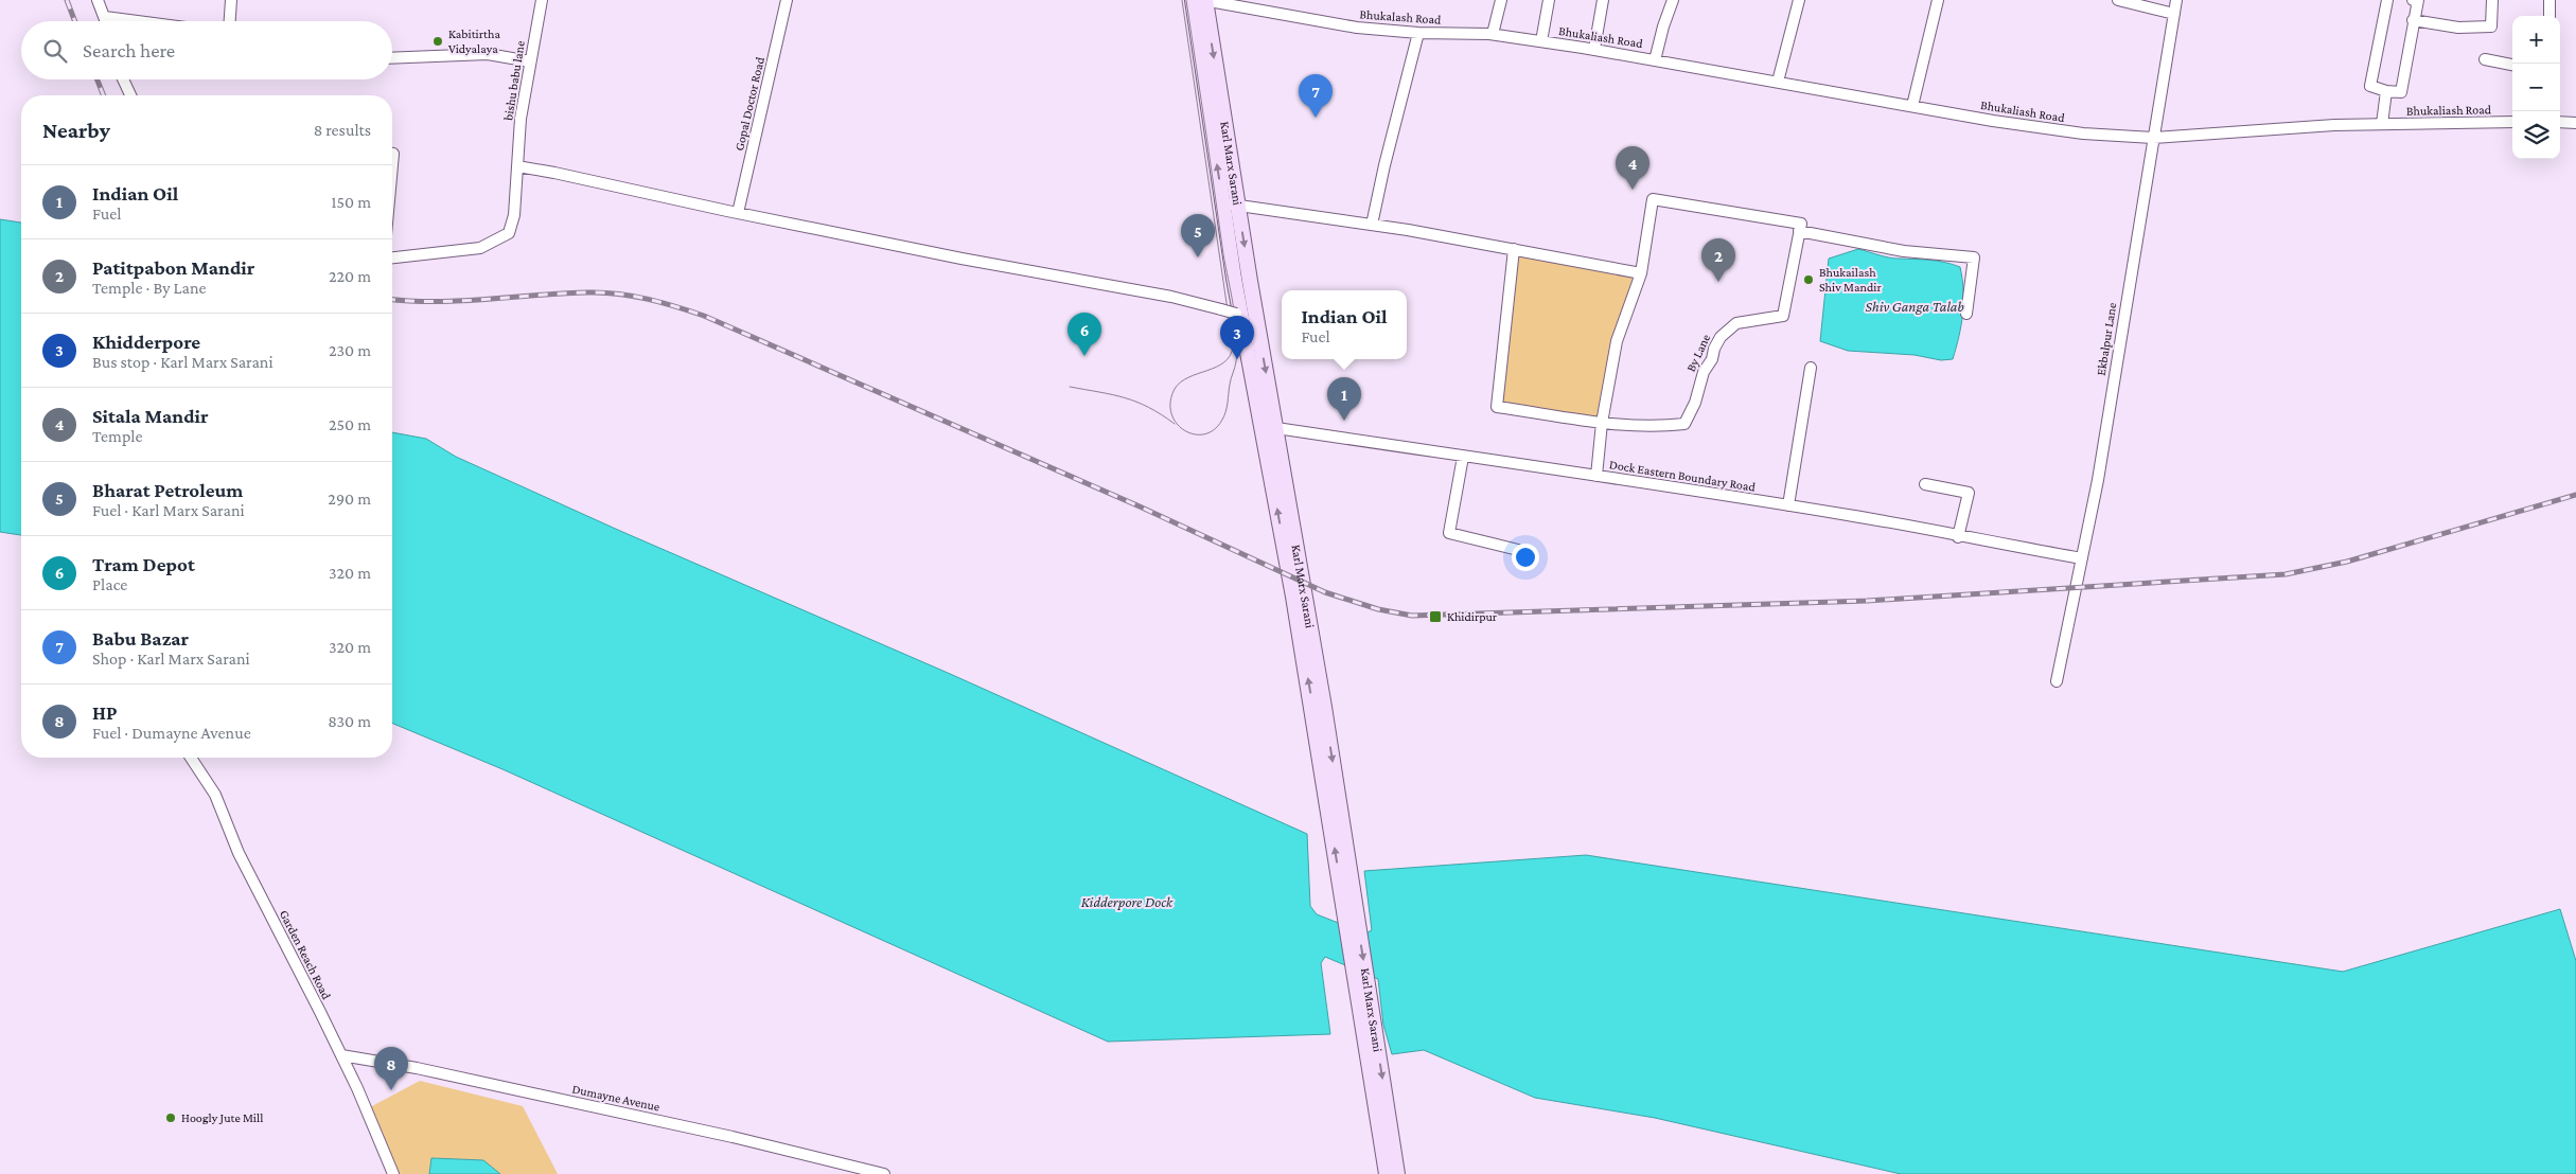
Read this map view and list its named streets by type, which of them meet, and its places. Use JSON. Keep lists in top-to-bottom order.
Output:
{
  "streets": {
    "main road": ["Karl Marx Sarani"],
    "street": [
      "Bhukalash Road",
      "Bhukaliash Road",
      "bishu babu lane",
      "Gopal Doctor Road",
      "Ekbalpur Lane",
      "By Lane",
      "Dock Eastern Boundary Road",
      "Garden Reach Road",
      "Dumayne Avenue"
    ]
  },
  "crossings": [
    ["Bhukalash Road", "Bhukaliash Road"],
    ["Bhukalash Road", "Karl Marx Sarani"],
    ["Bhukaliash Road", "Ekbalpur Lane"],
    ["Karl Marx Sarani", "Dock Eastern Boundary Road"],
    ["Ekbalpur Lane", "Dock Eastern Boundary Road"],
    ["Garden Reach Road", "Dumayne Avenue"]
  ],
  "water": ["Shiv Ganga Talab", "Kidderpore Dock"],
  "places": {
    "other": ["Kabitirtha Vidyalaya", "Bhukailash Shiv Mandir", "Hoogly Jute Mill"],
    "transit": ["Khidirpur"]
  },
  "page": {
    "map_buttons": ["+", "−"],
    "search": "Search here",
    "pins": [
      "7",
      "4",
      "5",
      "2",
      "6",
      "3",
      "1",
      "8"
    ],
    "heading": ["Nearby", "8 results"],
    "list": [
      {
        "mark": "1",
        "name": "Indian Oil",
        "note": "Fuel",
        "value": "150 m"
      },
      {
        "mark": "2",
        "name": "Patitpabon Mandir",
        "note": "Temple · By Lane",
        "value": "220 m"
      },
      {
        "mark": "3",
        "name": "Khidderpore",
        "note": "Bus stop · Karl Marx Sarani",
        "value": "230 m"
      },
      {
        "mark": "4",
        "name": "Sitala Mandir",
        "note": "Temple",
        "value": "250 m"
      },
      {
        "mark": "5",
        "name": "Bharat Petroleum",
        "note": "Fuel · Karl Marx Sarani",
        "value": "290 m"
      },
      {
        "mark": "6",
        "name": "Tram Depot",
        "note": "Place",
        "value": "320 m"
      },
      {
        "mark": "7",
        "name": "Babu Bazar",
        "note": "Shop · Karl Marx Sarani",
        "value": "320 m"
      },
      {
        "mark": "8",
        "name": "HP",
        "note": "Fuel · Dumayne Avenue",
        "value": "830 m"
      }
    ],
    "popup": ["Indian Oil", "Fuel"]
  }
}
